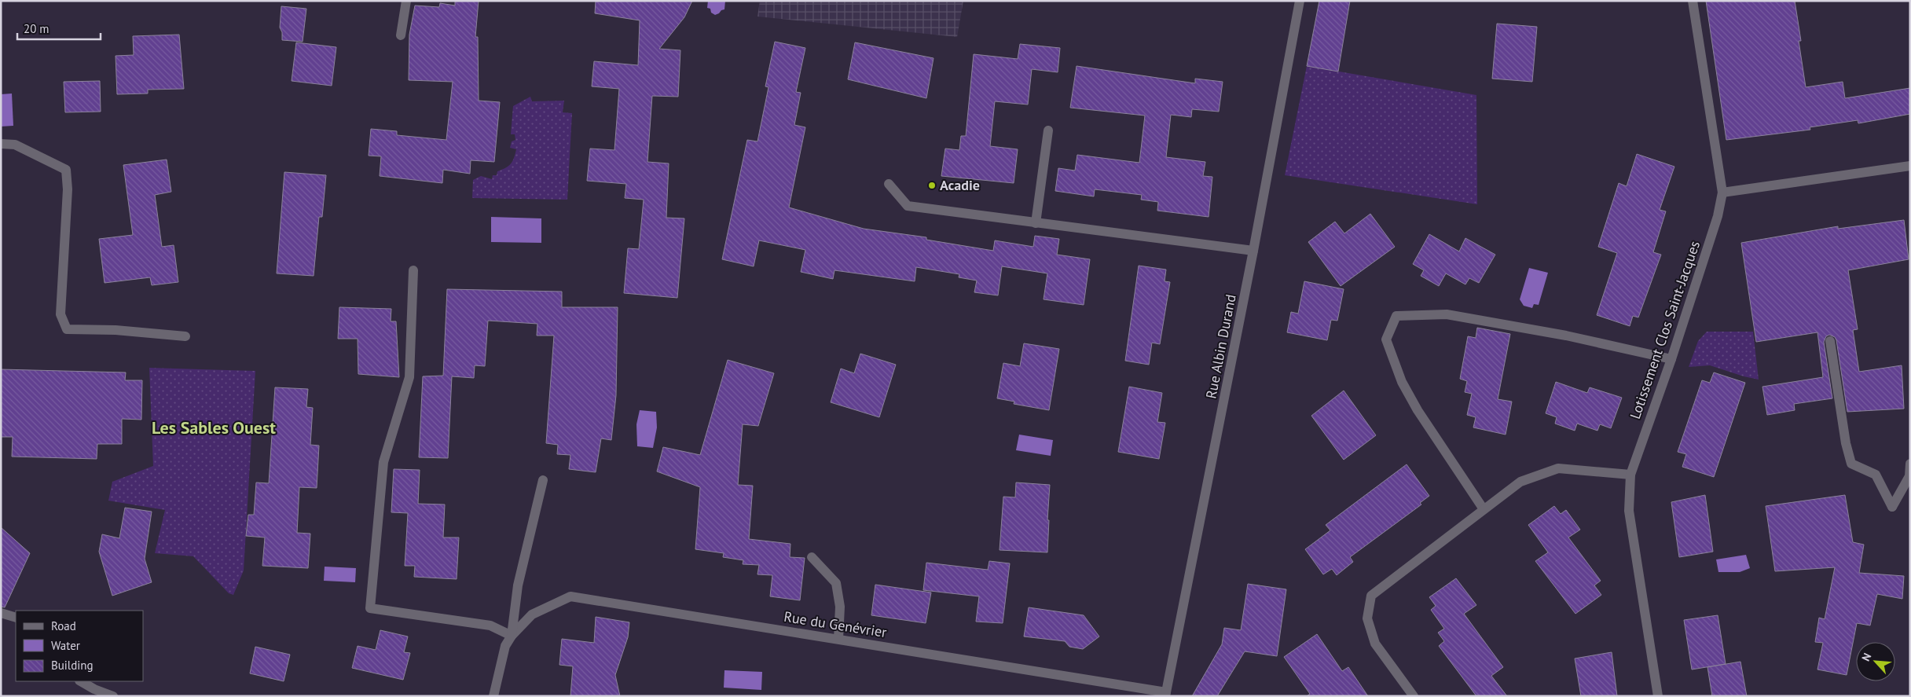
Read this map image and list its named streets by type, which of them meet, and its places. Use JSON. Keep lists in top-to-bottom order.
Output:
{
  "streets": {
    "street": ["Lotissement Clos Saint-Jacques", "Rue Albin Durand", "Rue du Genévrier"]
  },
  "crossings": [
    ["Rue Albin Durand", "Rue du Genévrier"]
  ],
  "districts": ["Les Sables Ouest"],
  "places": ["Acadie"],
  "legend": ["Road", "Water", "Building"],
  "scale_bar": "20 m",
  "north": "top left"
}
